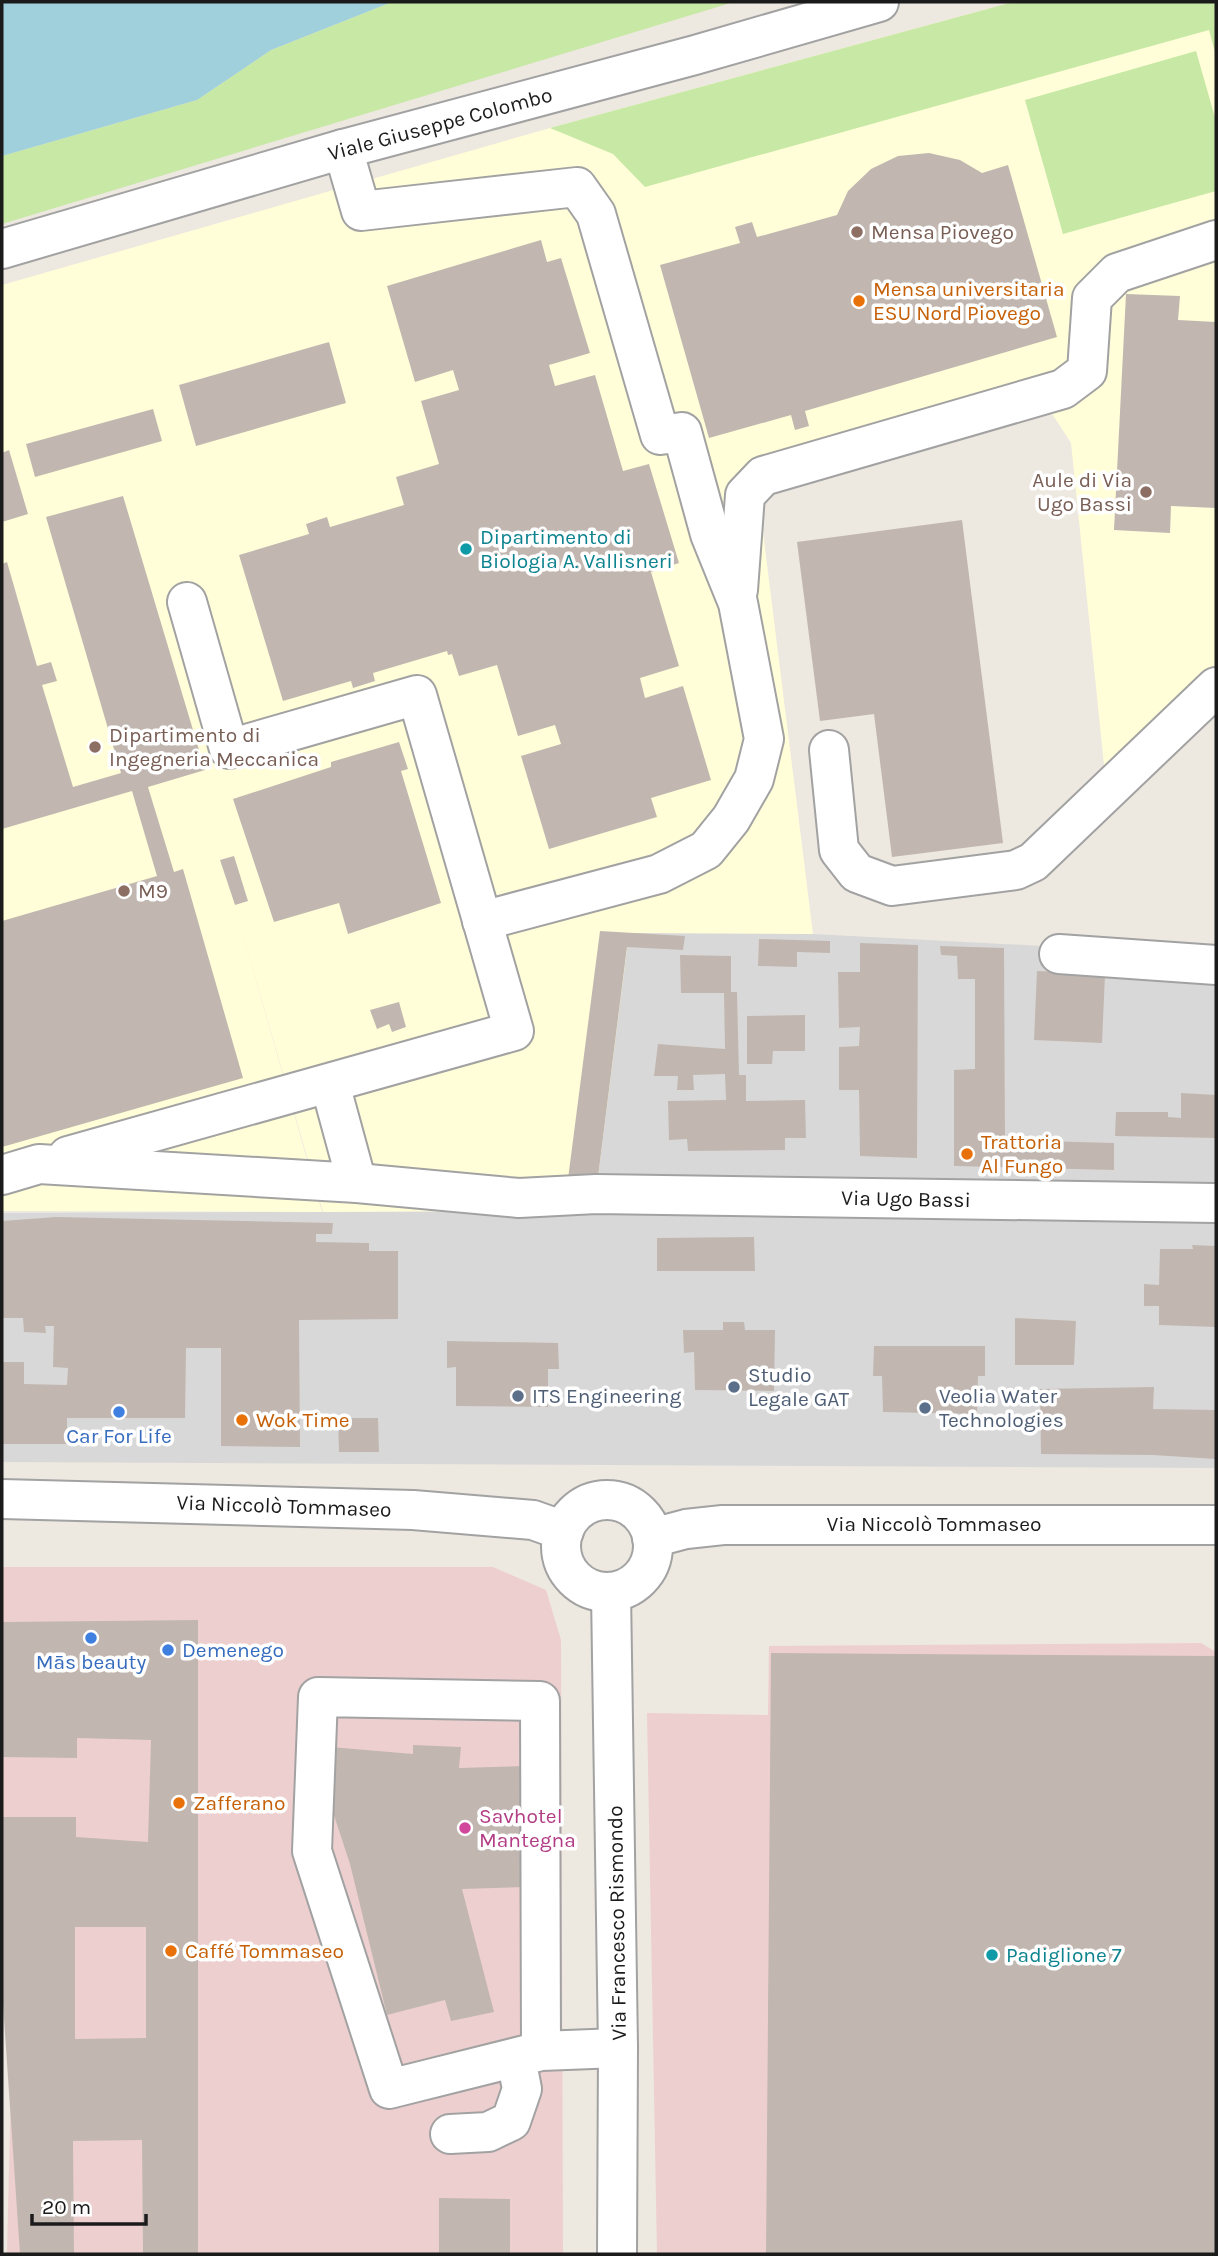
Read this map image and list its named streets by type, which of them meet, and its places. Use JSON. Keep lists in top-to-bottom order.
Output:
{
  "streets": {
    "street": [
      "Viale Giuseppe Colombo",
      "Via Ugo Bassi",
      "Via Niccolò Tommaseo",
      "Via Francesco Rismondo"
    ]
  },
  "crossings": [
    ["Via Niccolò Tommaseo", "Via Francesco Rismondo"]
  ],
  "places": [
    "Mensa Piovego",
    "Mensa universitaria ESU Nord Piovego",
    "Aule di Via Ugo Bassi",
    "Dipartimento di Biologia A. Vallisneri",
    "Dipartimento di Ingegneria Meccanica",
    "M9",
    "Trattoria Al Fungo",
    "Studio Legale GAT",
    "ITS Engineering",
    "Veolia Water Technologies",
    "Car For Life",
    "Wok Time",
    "Mās beauty",
    "Demenego",
    "Zafferano",
    "Savhotel Mantegna",
    "Caffé Tommaseo",
    "Padiglione 7"
  ],
  "scale_bar": "20 m"
}
